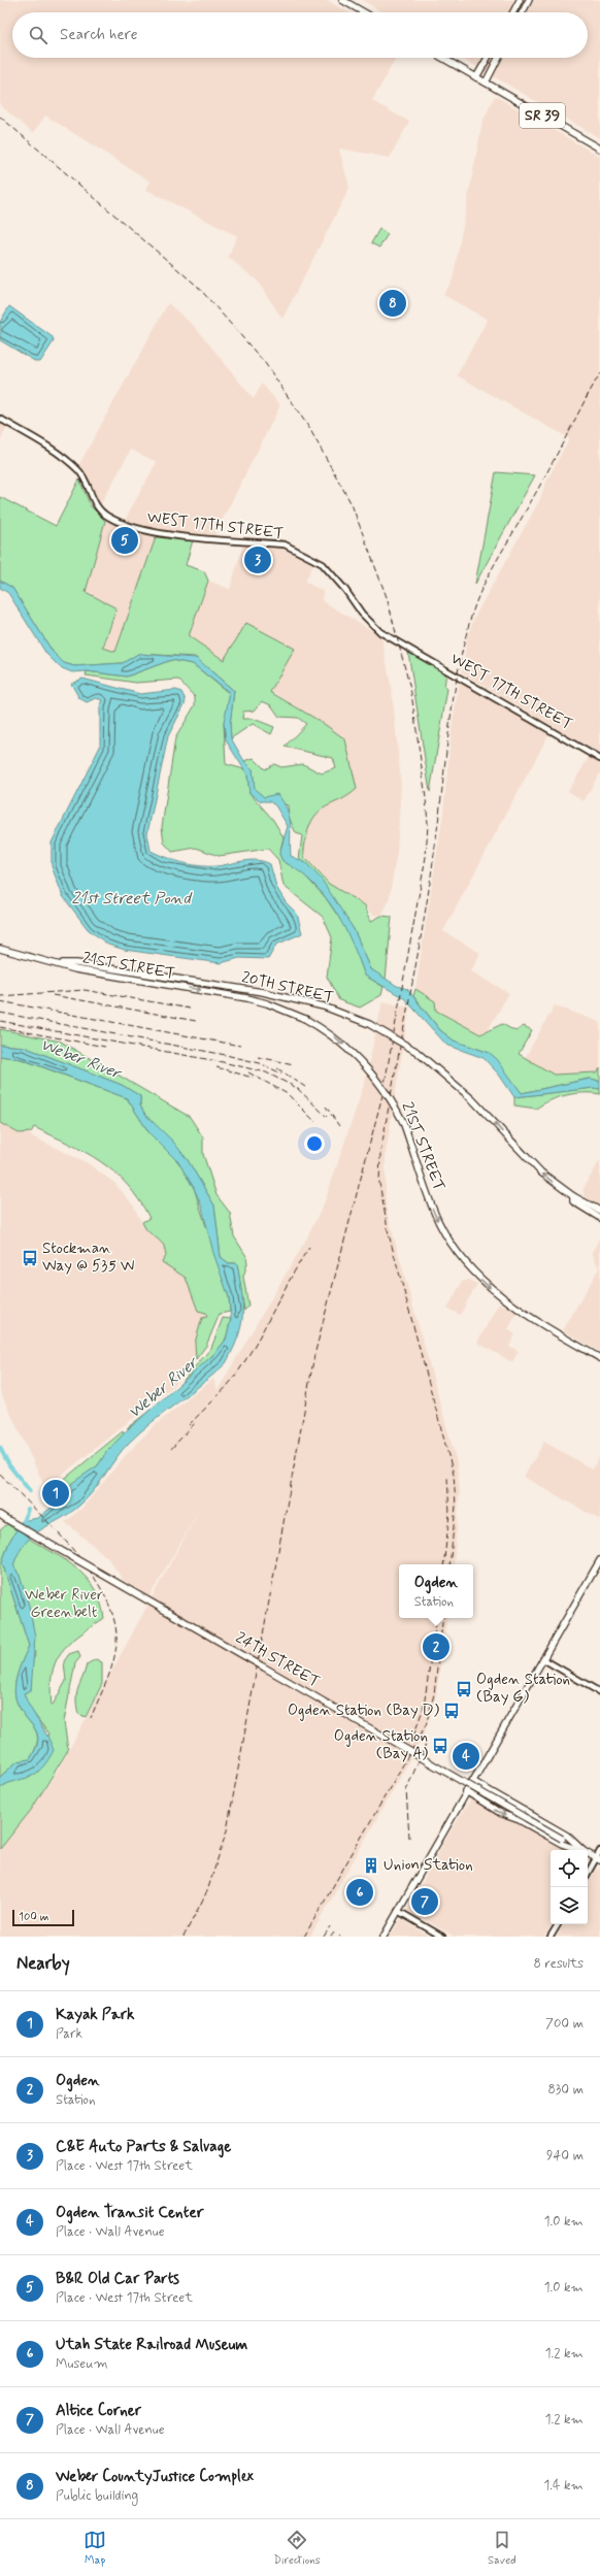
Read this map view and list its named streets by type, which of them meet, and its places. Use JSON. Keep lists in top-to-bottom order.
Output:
{
  "streets": {
    "main road": [
      "SR 39",
      "21ST STREET",
      "20TH STREET",
      "24TH STREET"
    ],
    "street": ["WEST 17TH STREET"]
  },
  "crossings": [
    ["21ST STREET", "20TH STREET"]
  ],
  "one_way": ["21ST STREET", "20TH STREET"],
  "water": ["21st Street Pond", "Weber River"],
  "parks": ["Weber River Greenbelt"],
  "places": {
    "bus stop": [
      "Stockman Way @ 535 W",
      "Ogden Station (Bay G)",
      "Ogden Station (Bay D)",
      "Ogden Station (Bay A)"
    ],
    "building": ["Union Station"]
  },
  "scale_bar": "100 m",
  "page": {
    "search": "Search here",
    "pins": [
      "8",
      "5",
      "3",
      "1",
      "2",
      "4",
      "6",
      "7"
    ],
    "popup": ["Ogden", "Station"],
    "scale": "100 m",
    "heading": ["Nearby", "8 results"],
    "list": [
      {
        "mark": "1",
        "name": "Kayak Park",
        "note": "Park",
        "value": "700 m"
      },
      {
        "mark": "2",
        "name": "Ogden",
        "note": "Station",
        "value": "830 m"
      },
      {
        "mark": "3",
        "name": "C&E Auto Parts & Salvage",
        "note": "Place · West 17th Street",
        "value": "940 m"
      },
      {
        "mark": "4",
        "name": "Ogden Transit Center",
        "note": "Place · Wall Avenue",
        "value": "1.0 km"
      },
      {
        "mark": "5",
        "name": "B&R Old Car Parts",
        "note": "Place · West 17th Street",
        "value": "1.0 km"
      },
      {
        "mark": "6",
        "name": "Utah State Railroad Museum",
        "note": "Museum",
        "value": "1.2 km"
      },
      {
        "mark": "7",
        "name": "Altice Corner",
        "note": "Place · Wall Avenue",
        "value": "1.2 km"
      },
      {
        "mark": "8",
        "name": "Weber CountyJustice Complex",
        "note": "Public building",
        "value": "1.4 km"
      }
    ],
    "nav": ["Map", "Directions", "Saved"]
  }
}
